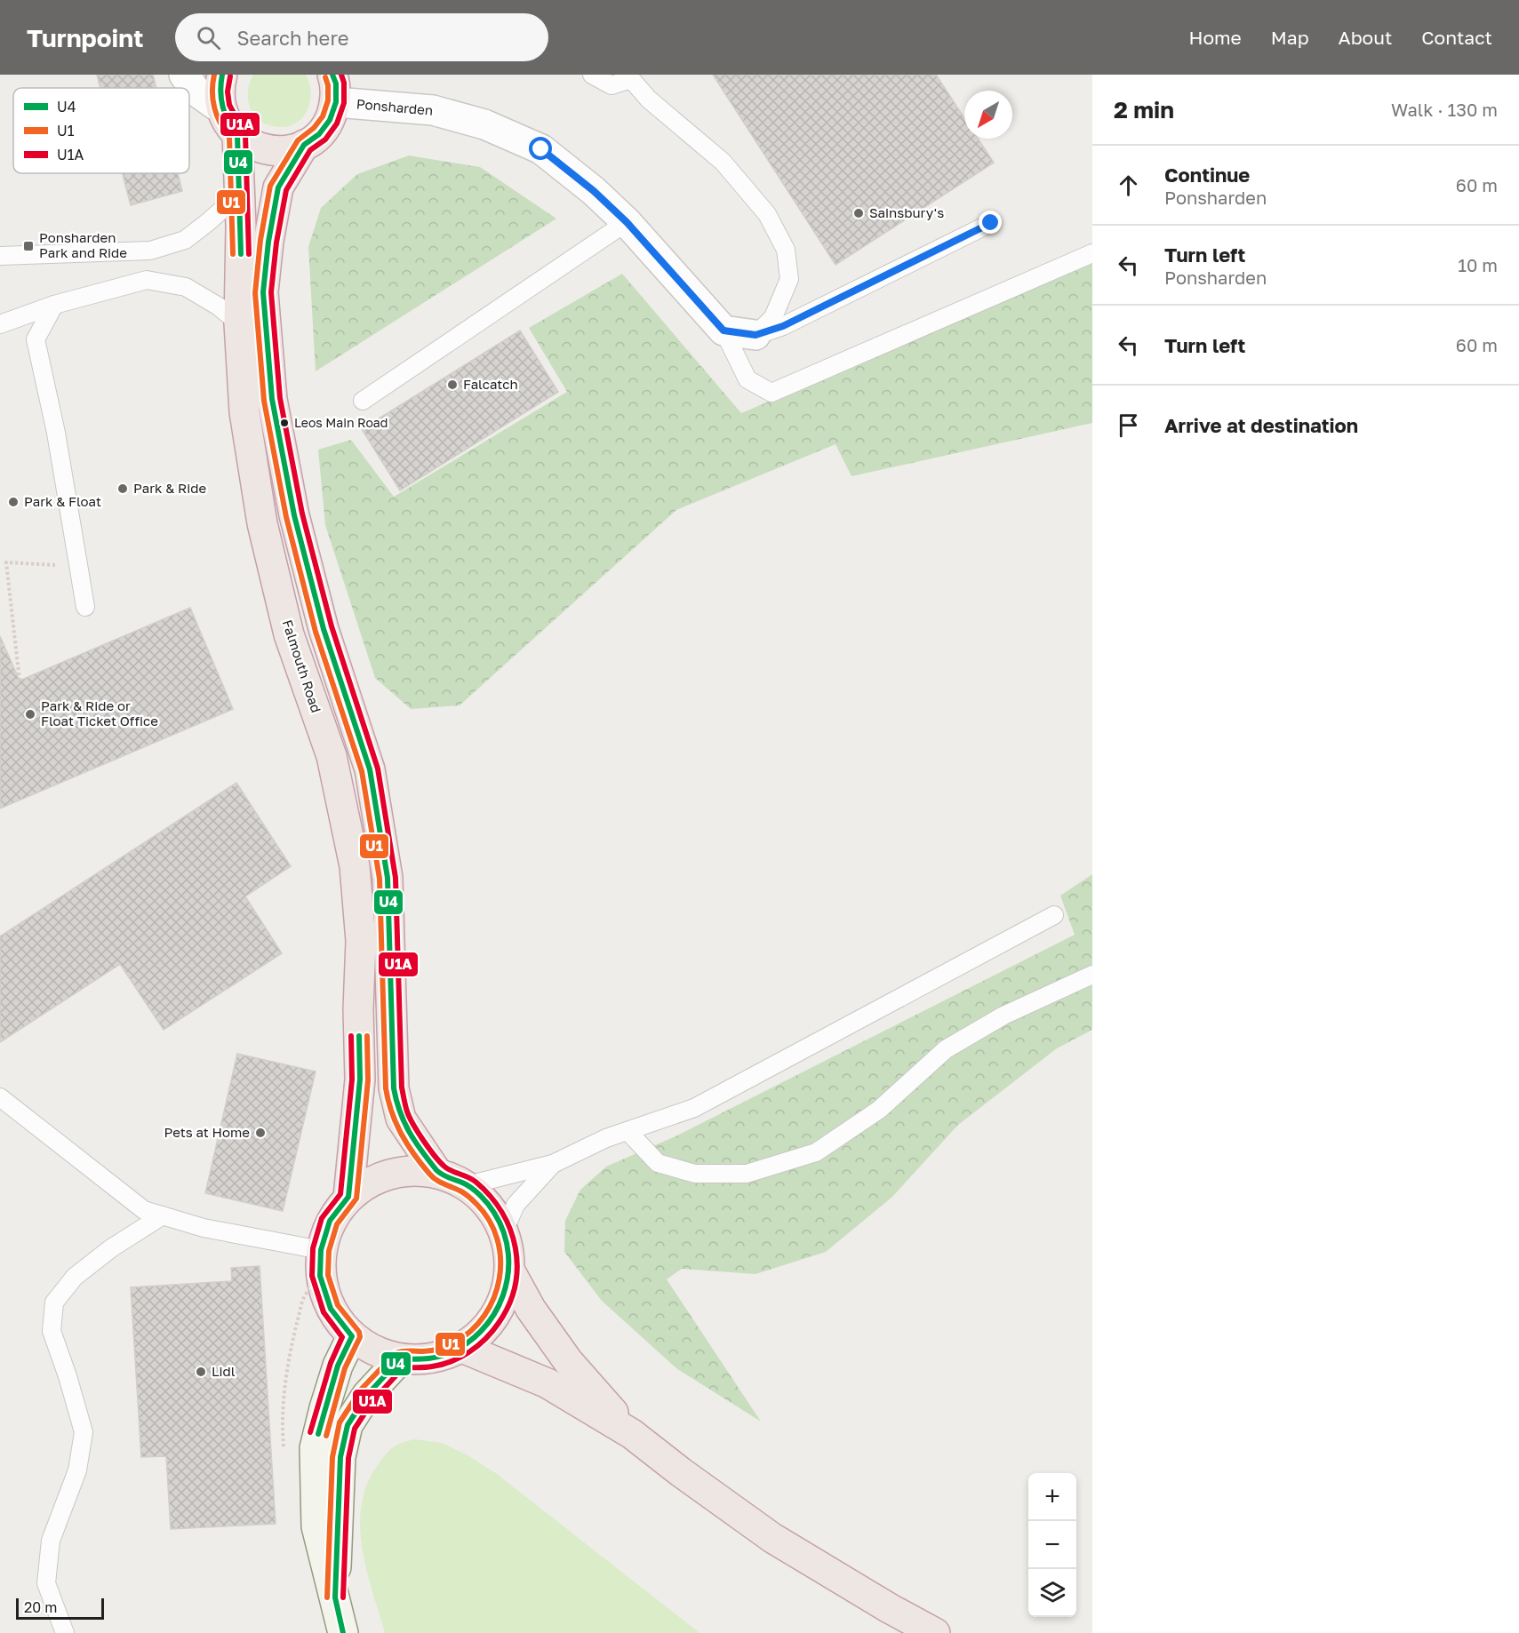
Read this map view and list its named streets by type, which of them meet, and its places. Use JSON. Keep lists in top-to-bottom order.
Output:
{
  "streets": {
    "highway": ["Falmouth Road"],
    "street": ["Ponsharden"]
  },
  "places": {
    "other": [
      "Sainsbury's",
      "Falcatch",
      "Leos Main Road",
      "Park & Ride",
      "Park & Float",
      "Park & Ride or Float Ticket Office",
      "Pets at Home",
      "Lidl"
    ],
    "transit": ["Ponsharden Park and Ride"]
  },
  "lines": ["transit line U4", "transit line U1", "transit line U1A"],
  "legend": ["U4", "U1", "U1A"],
  "scale_bar": "20 m",
  "north": "bottom left",
  "page": {
    "header": "Turnpoint",
    "search": "Search here",
    "nav": [
      "Home",
      "Map",
      "About",
      "Contact"
    ],
    "heading": ["2 min", "Walk · 130 m"],
    "list": [
      ["Continue", "Ponsharden", "60 m"],
      ["Turn left", "Ponsharden", "10 m"],
      ["Turn left", "60 m"],
      "Arrive at destination"
    ],
    "map_buttons": ["+", "−"],
    "scale": "20 m"
  }
}
